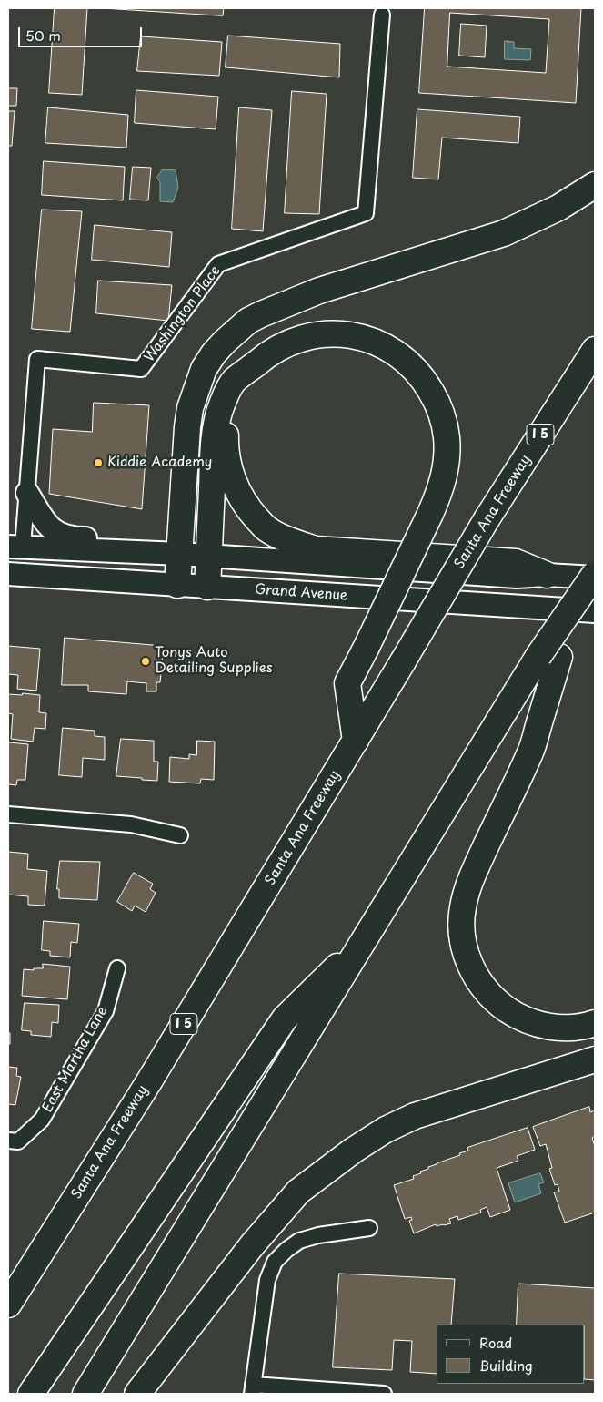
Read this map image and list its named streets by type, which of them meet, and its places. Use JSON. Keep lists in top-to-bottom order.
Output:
{
  "streets": {
    "highway": ["I 5", "Santa Ana Freeway"],
    "main road": ["Grand Avenue"],
    "street": ["Washington Place", "East Martha Lane"]
  },
  "places": ["Kiddie Academy", "Tonys Auto Detailing Supplies"],
  "legend": ["Road", "Building"],
  "scale_bar": "50 m"
}
